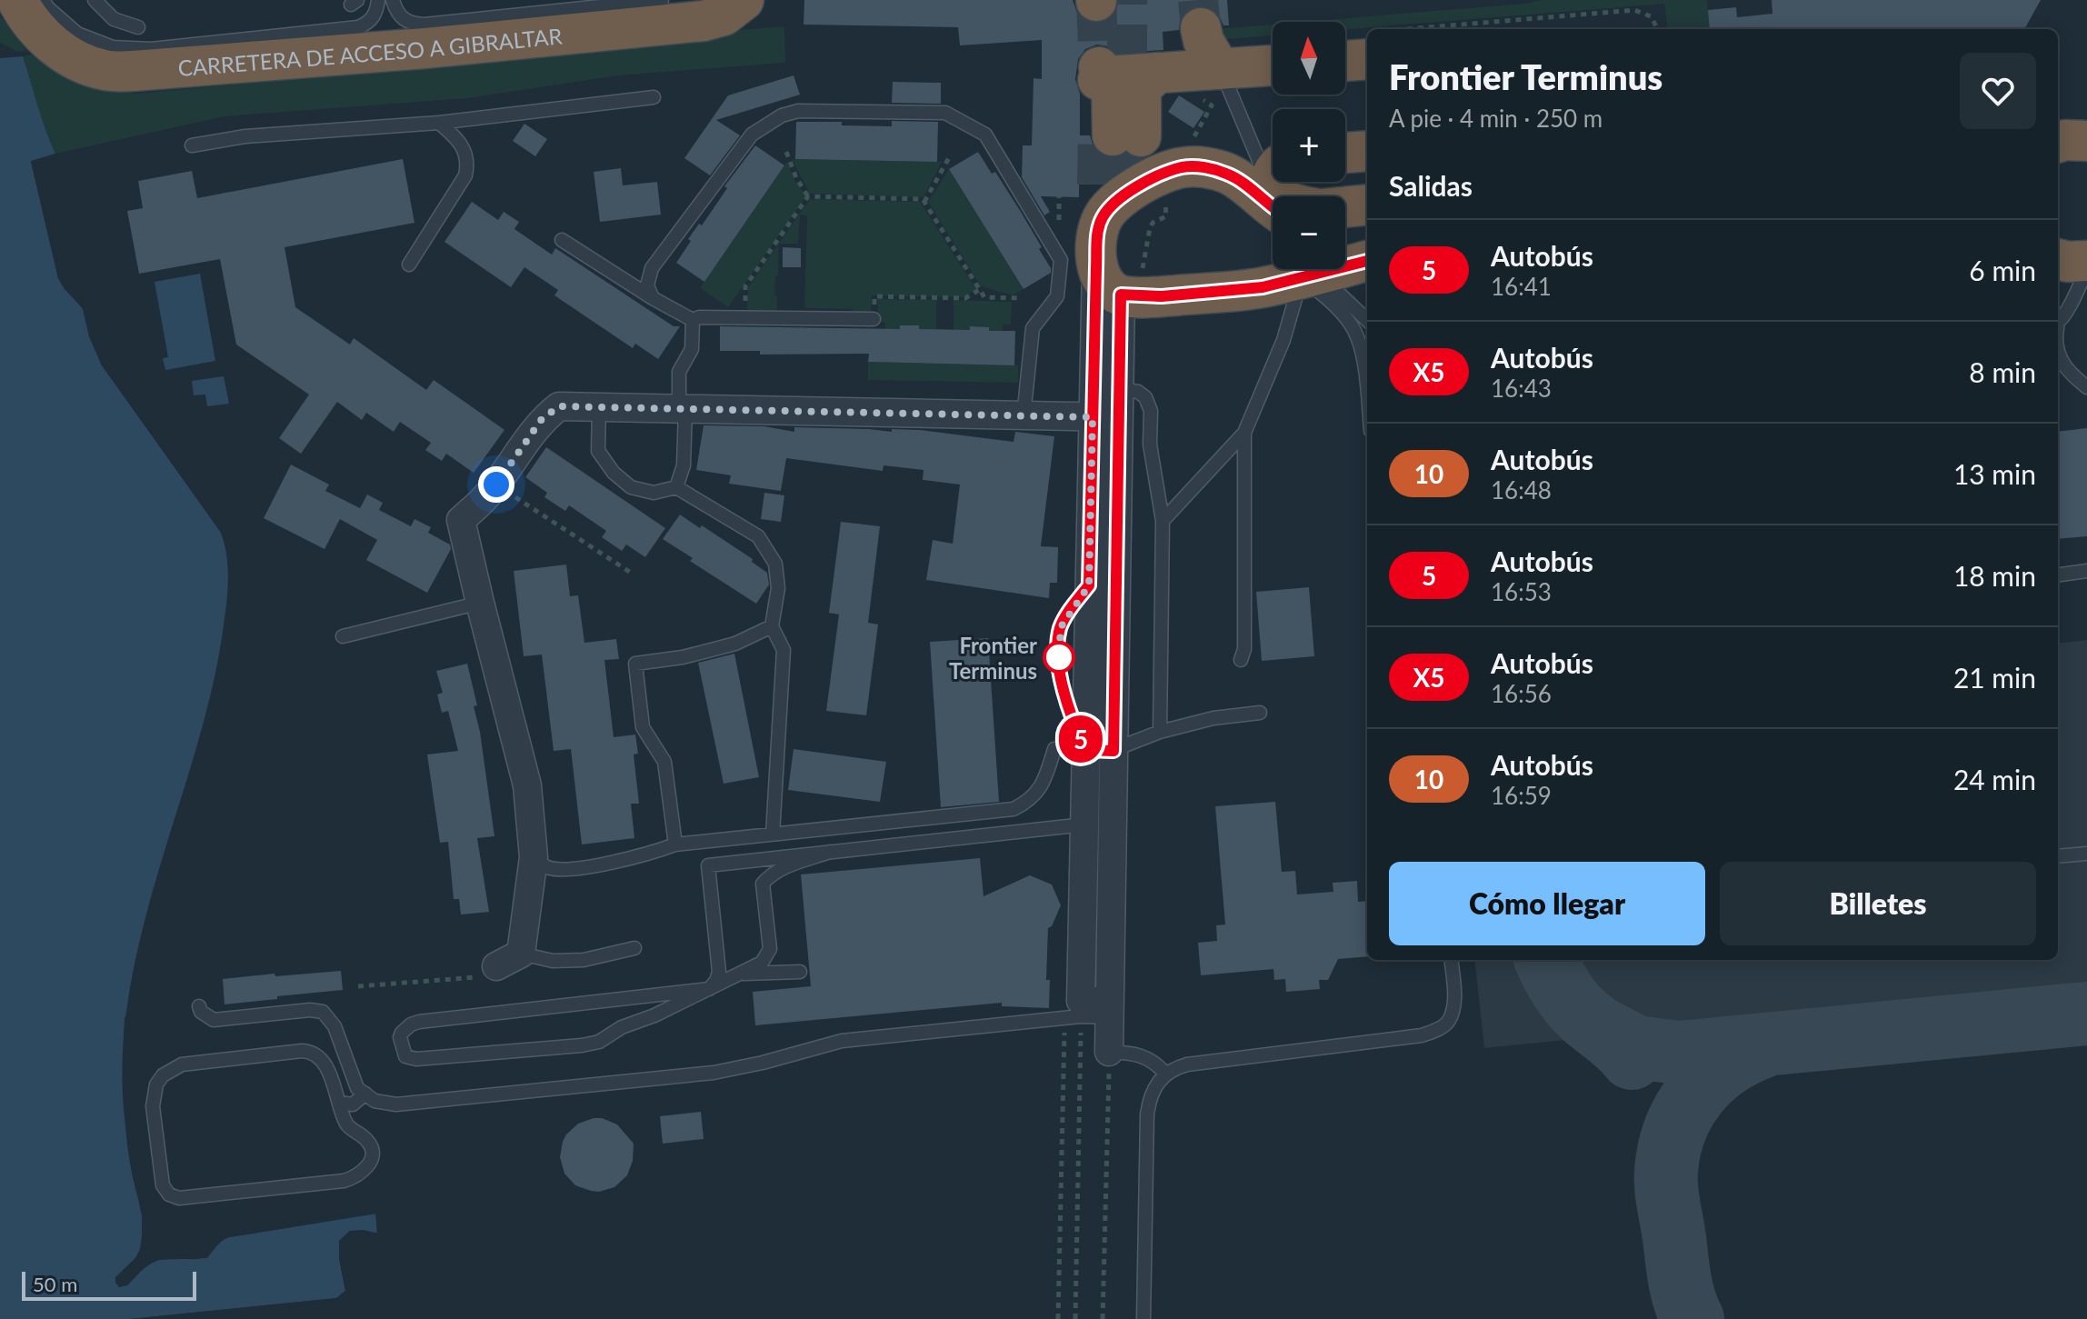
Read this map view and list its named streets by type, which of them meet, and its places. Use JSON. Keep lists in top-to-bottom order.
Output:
{
  "streets": {
    "highway": ["CARRETERA DE ACCESO A GIBRALTAR"]
  },
  "places": ["Frontier Terminus"],
  "lines": ["bus line 5"],
  "scale_bar": "50 m",
  "north": "top",
  "page": {
    "on_map": "5",
    "map_buttons": ["+", "−"],
    "heading": [
      ["Frontier Terminus", "A pie · 4 min · 250 m"],
      "Salidas"
    ],
    "list": [
      {
        "mark": "5",
        "name": "Autobús",
        "note": "16:41",
        "value": "6 min"
      },
      {
        "mark": "X5",
        "name": "Autobús",
        "note": "16:43",
        "value": "8 min"
      },
      {
        "mark": "10",
        "name": "Autobús",
        "note": "16:48",
        "value": "13 min"
      },
      {
        "mark": "5",
        "name": "Autobús",
        "note": "16:53",
        "value": "18 min"
      },
      {
        "mark": "X5",
        "name": "Autobús",
        "note": "16:56",
        "value": "21 min"
      },
      {
        "mark": "10",
        "name": "Autobús",
        "note": "16:59",
        "value": "24 min"
      }
    ],
    "buttons": ["Cómo llegar", "Billetes"],
    "scale": "50 m"
  }
}
